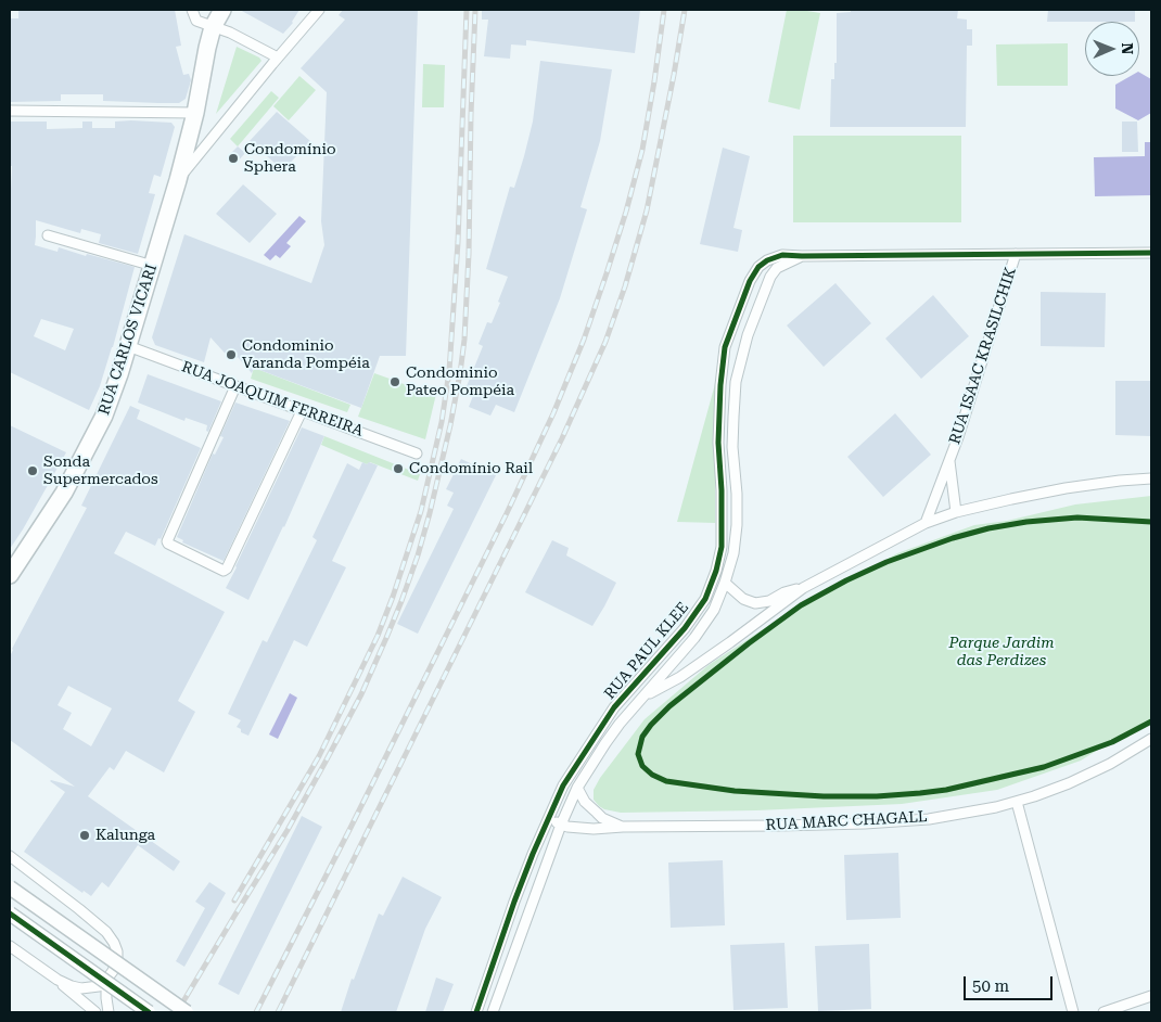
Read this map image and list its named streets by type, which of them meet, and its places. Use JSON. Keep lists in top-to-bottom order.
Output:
{
  "streets": {
    "main road": ["RUA CARLOS VICARI"],
    "street": [
      "RUA ISAAC KRASILCHIK",
      "RUA JOAQUIM FERREIRA",
      "RUA PAUL KLEE",
      "RUA MARC CHAGALL"
    ]
  },
  "crossings": [
    ["RUA CARLOS VICARI", "RUA JOAQUIM FERREIRA"],
    ["RUA PAUL KLEE", "RUA MARC CHAGALL"]
  ],
  "parks": ["Parque Jardim das Perdizes"],
  "places": [
    "Condomínio Sphera",
    "Condominio Varanda Pompéia",
    "Condominio Pateo Pompéia",
    "Condomínio Rail",
    "Sonda Supermercados",
    "Kalunga"
  ],
  "scale_bar": "50 m",
  "north": "right"
}
